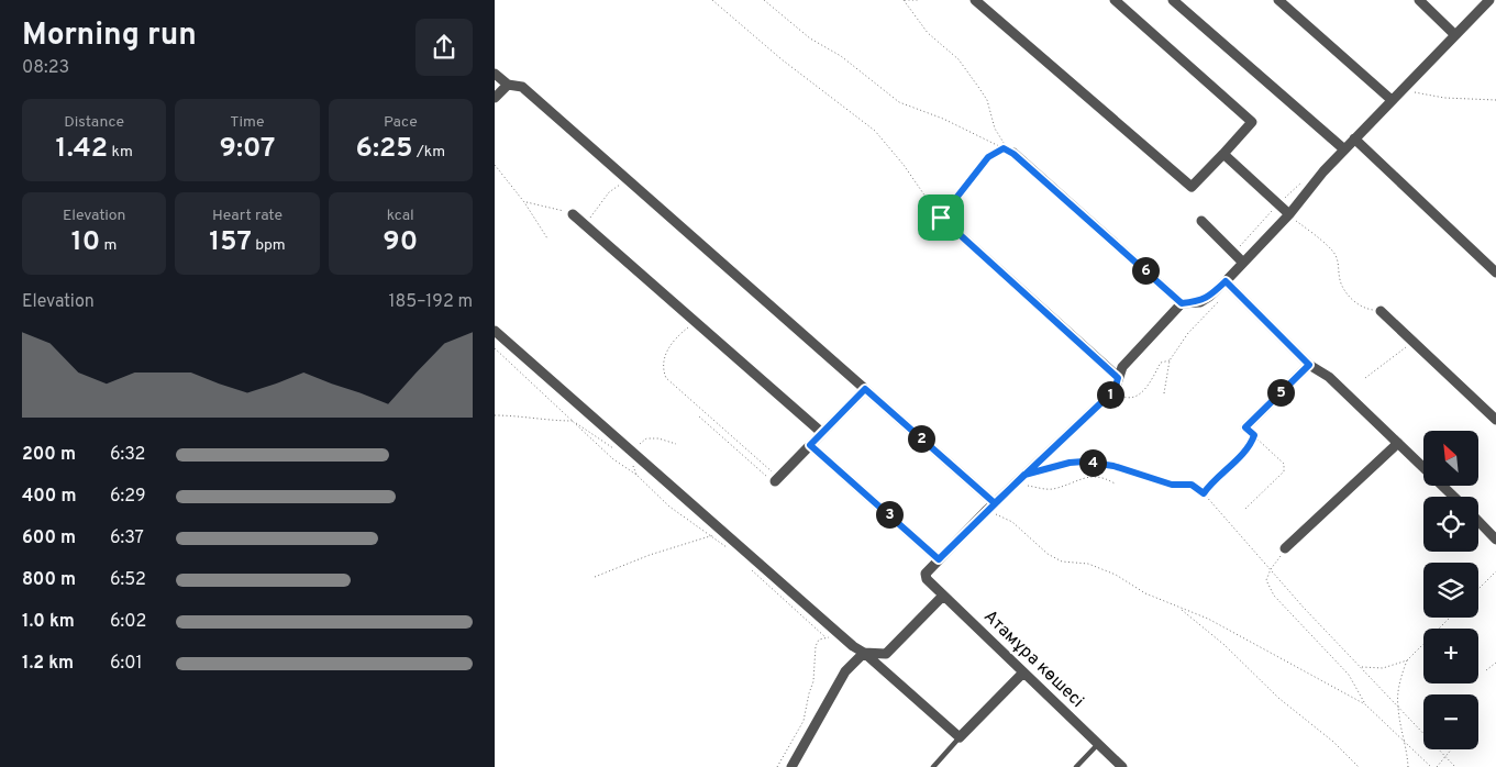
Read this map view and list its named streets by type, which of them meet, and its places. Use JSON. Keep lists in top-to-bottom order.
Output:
{
  "streets": {
    "street": ["Атамұра көшесі"]
  },
  "north": "top left",
  "page": {
    "heading": ["Morning run", "08:23"],
    "stats": [
      ["Distance", "1.42 km"],
      ["Time", "9:07"],
      ["Pace", "6:25 /km"],
      ["Elevation", "10 m"],
      ["Heart rate", "157 bpm"],
      ["kcal", "90"]
    ],
    "pins": [
      "6",
      "5",
      "1",
      "2",
      "4",
      "3"
    ],
    "chart": ["Elevation", "185–192 m"],
    "map_buttons": ["+", "−"],
    "list": [
      {
        "name": "200 m",
        "note": "6:32"
      },
      {
        "name": "400 m",
        "note": "6:29"
      },
      {
        "name": "600 m",
        "note": "6:37"
      },
      {
        "name": "800 m",
        "note": "6:52"
      },
      {
        "name": "1.0 km",
        "note": "6:02"
      },
      {
        "name": "1.2 km",
        "note": "6:01"
      }
    ]
  }
}
